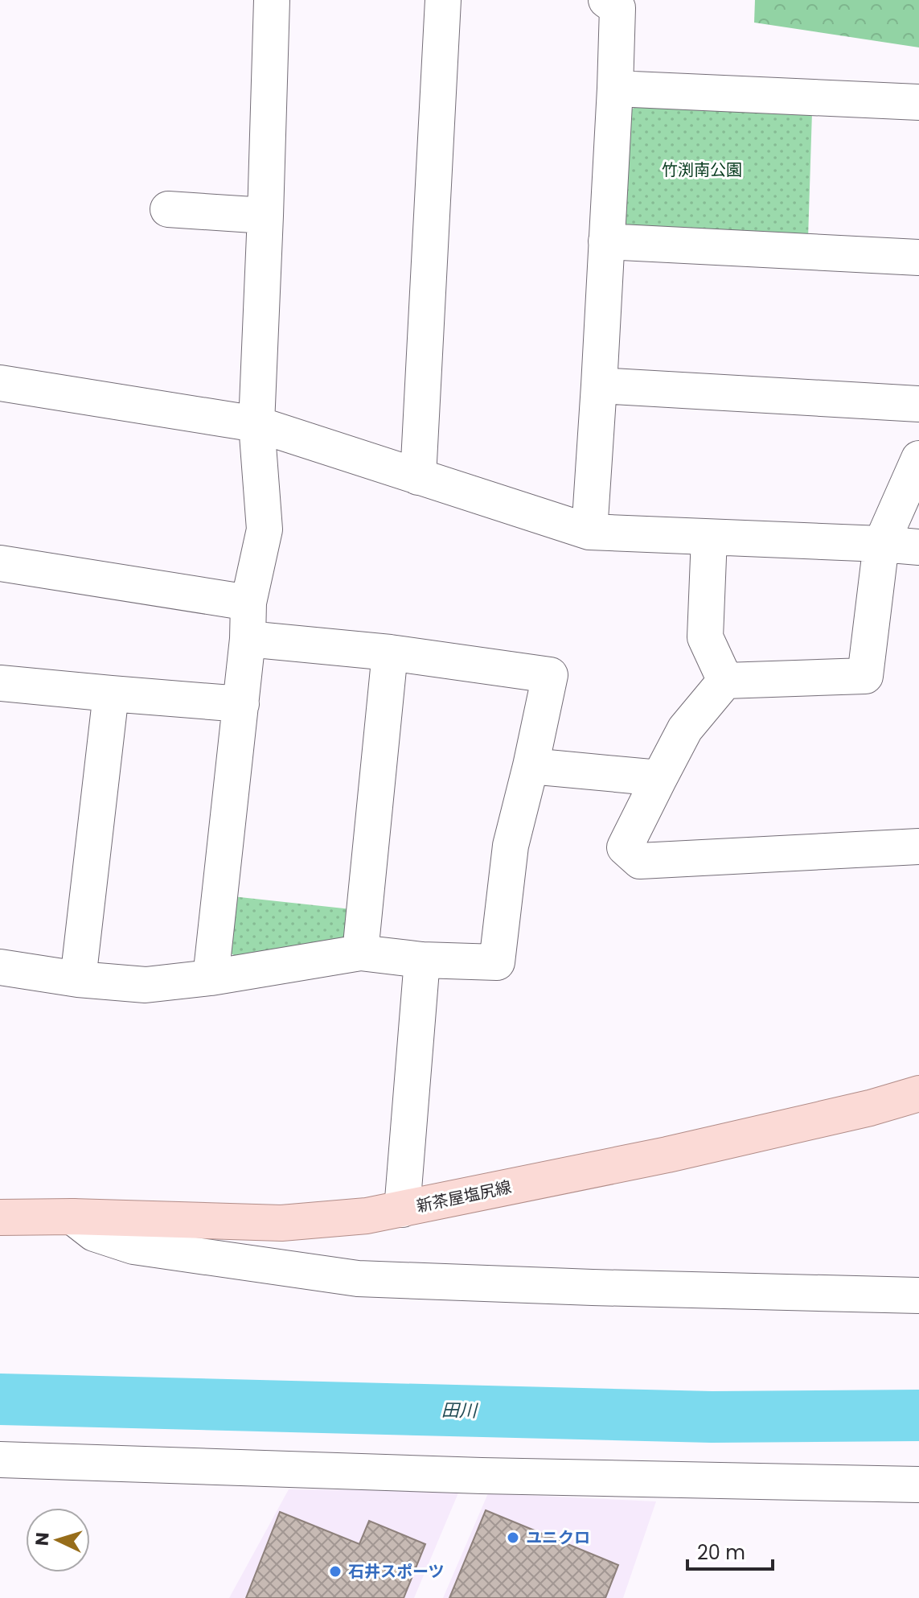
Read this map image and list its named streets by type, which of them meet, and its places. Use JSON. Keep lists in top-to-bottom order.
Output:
{
  "streets": {
    "main road": ["新茶屋塩尻線"]
  },
  "water": ["田川"],
  "parks": ["竹渕南公園"],
  "places": ["ユニクロ", "石井スポーツ"],
  "scale_bar": "20 m",
  "north": "left"
}
